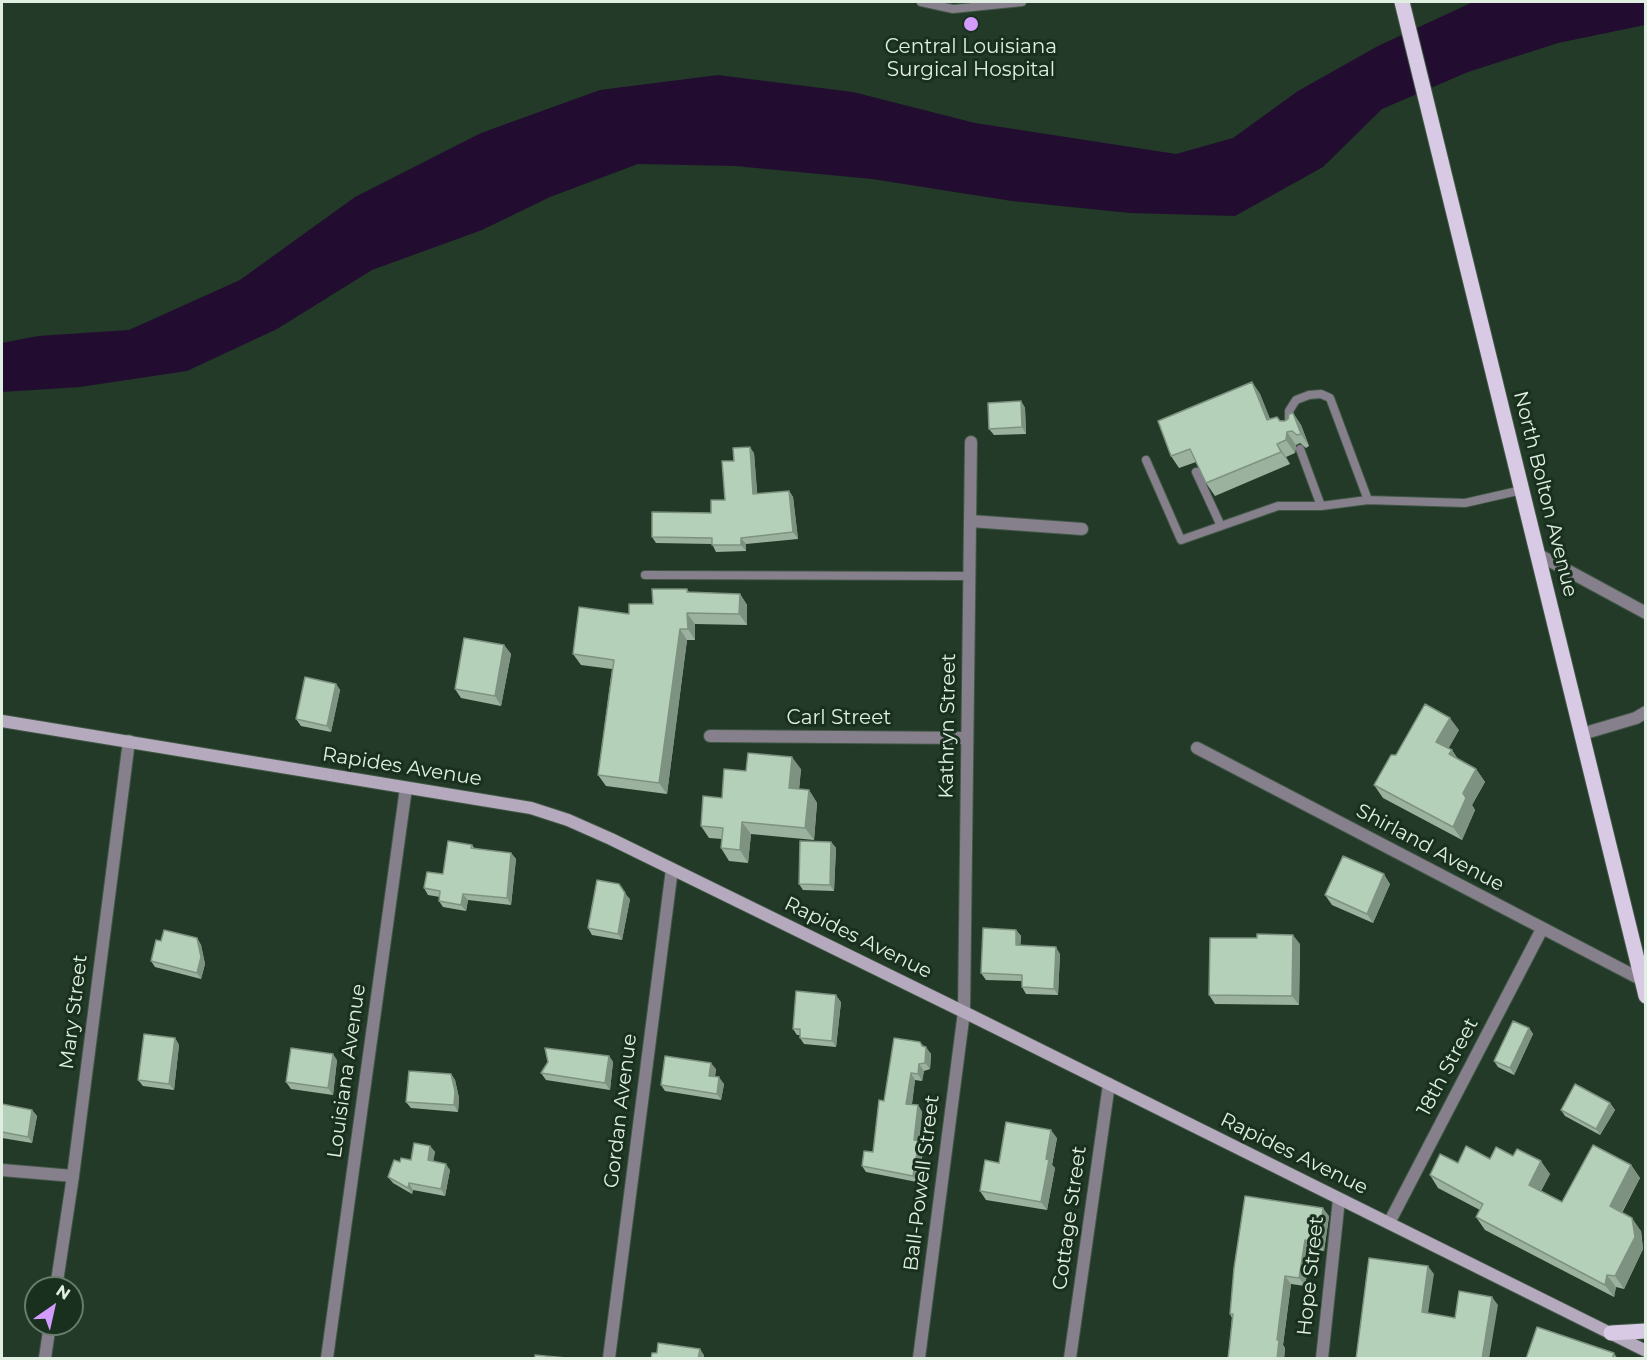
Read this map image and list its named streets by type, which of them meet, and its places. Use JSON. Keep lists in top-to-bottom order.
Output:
{
  "streets": {
    "main road": ["North Bolton Avenue", "Rapides Avenue"],
    "street": [
      "Carl Street",
      "Kathryn Street",
      "Shirland Avenue",
      "Mary Street",
      "18th Street",
      "Louisiana Avenue",
      "Gordan Avenue",
      "Ball-Powell Street",
      "Cottage Street",
      "Hope Street"
    ]
  },
  "crossings": [
    ["North Bolton Avenue", "Shirland Avenue"],
    ["Carl Street", "Kathryn Street"],
    ["Kathryn Street", "Rapides Avenue"],
    ["Kathryn Street", "Ball-Powell Street"],
    ["Rapides Avenue", "Mary Street"],
    ["Rapides Avenue", "18th Street"],
    ["Rapides Avenue", "Louisiana Avenue"],
    ["Rapides Avenue", "Gordan Avenue"],
    ["Rapides Avenue", "Ball-Powell Street"],
    ["Rapides Avenue", "Cottage Street"],
    ["Rapides Avenue", "Hope Street"],
    ["Shirland Avenue", "18th Street"]
  ],
  "places": ["Central Louisiana Surgical Hospital"],
  "north": "top right"
}
